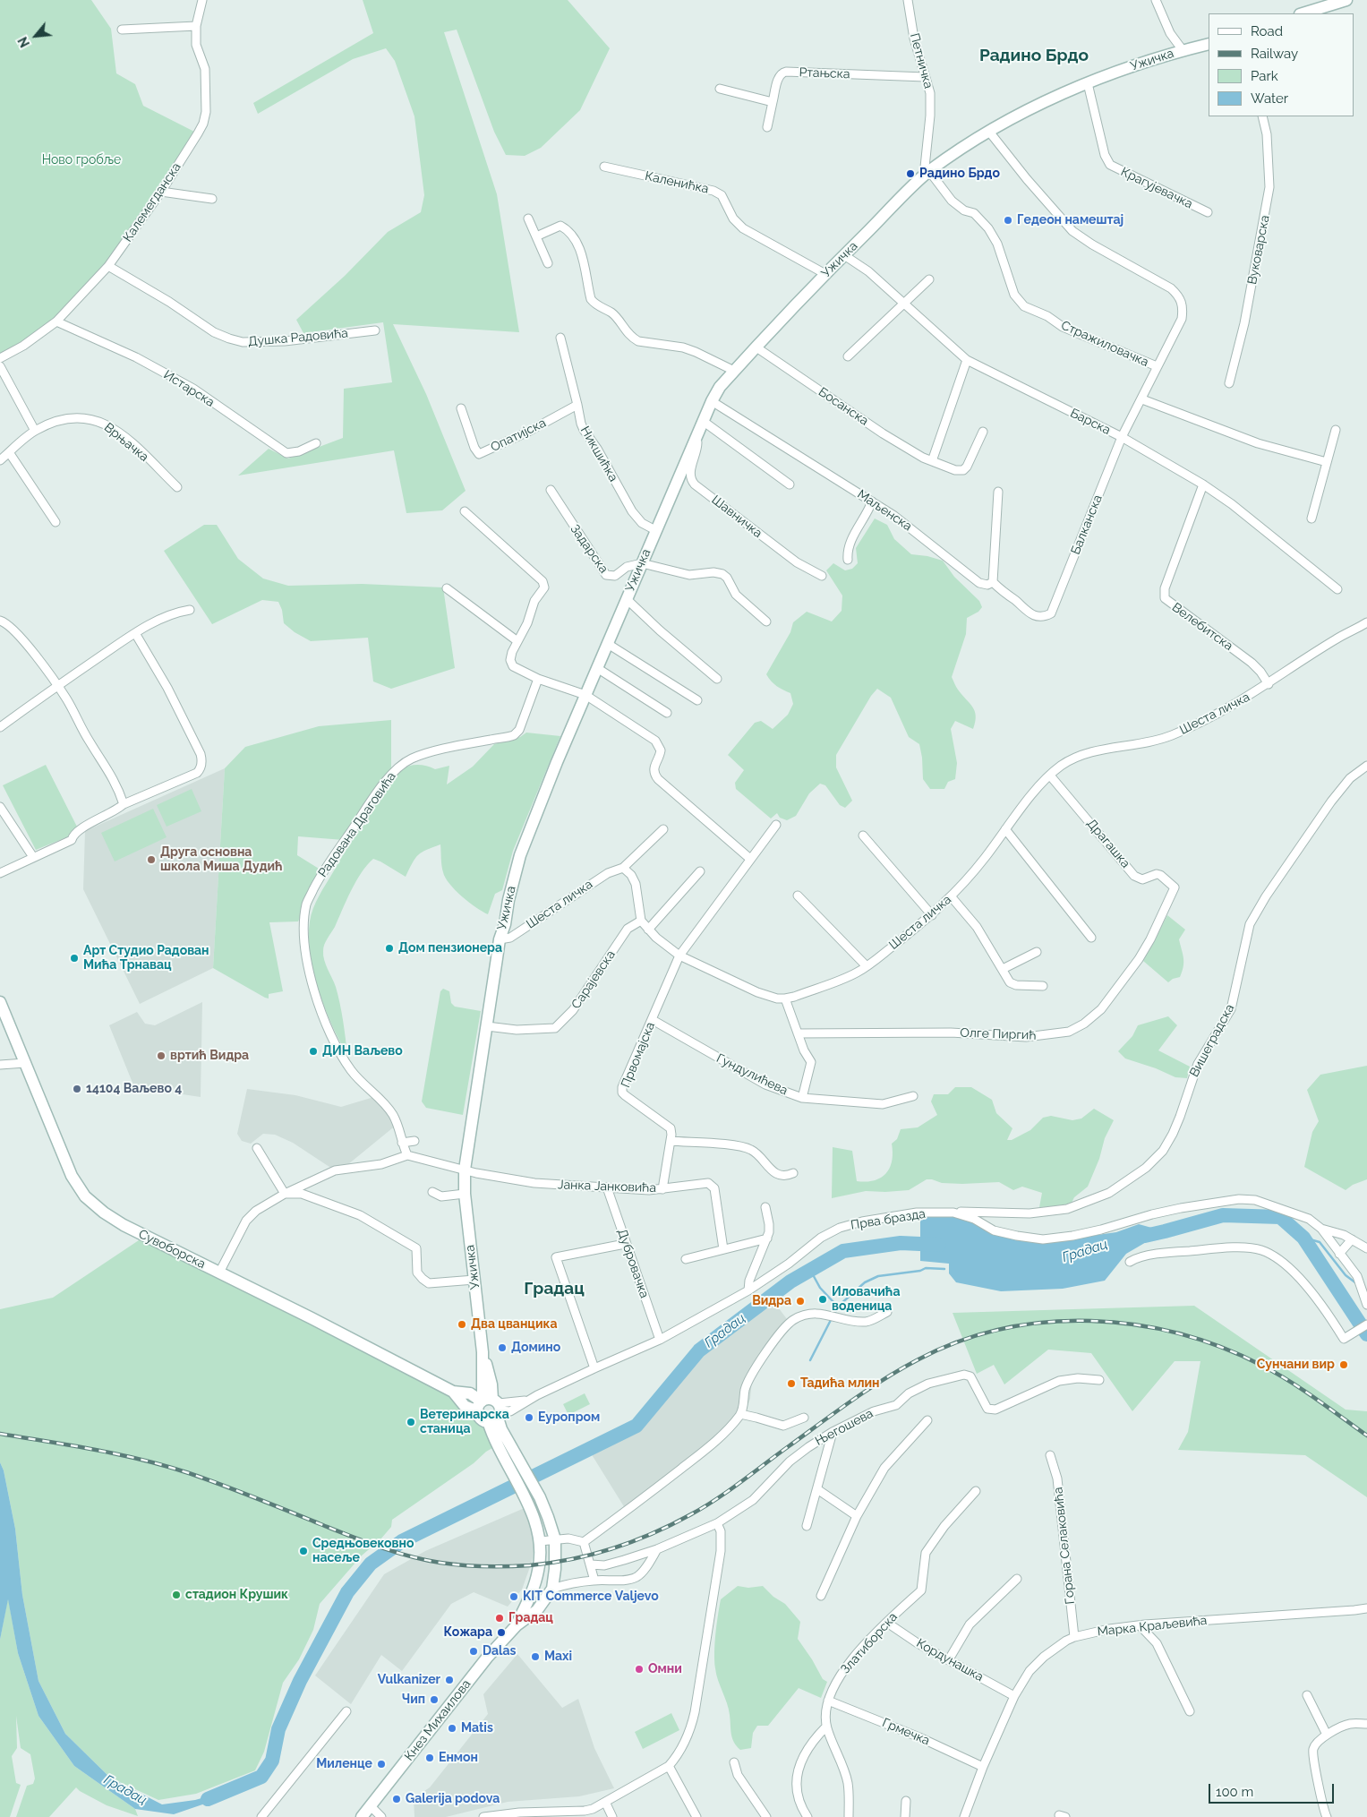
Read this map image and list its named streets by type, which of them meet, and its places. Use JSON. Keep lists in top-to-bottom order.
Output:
{
  "streets": {
    "main road": ["Ужичка", "Сувоборска", "Кнез Михаилова"],
    "street": [
      "Петничка",
      "Ртањска",
      "Каленићка",
      "Крагујевачка",
      "Калемегданска",
      "Вуковарска",
      "Душка Радовића",
      "Стражиловачка",
      "Истарска",
      "Босанска",
      "Барска",
      "Опатијска",
      "Врњачка",
      "Никшићка",
      "Маљенска",
      "Шавничка",
      "Балканска",
      "Задарска",
      "Велебитска",
      "Шеста личка",
      "Радована Драговића",
      "Драгашка",
      "Сарајевска",
      "Олге Пиргић",
      "Вишеградска",
      "Првомајска",
      "Гундулићева",
      "Јанка Јанковића",
      "Прва бразда",
      "Дубровачка",
      "Његошева",
      "Горана Селаковића",
      "Марка Краљевића",
      "Златиборска",
      "Кордунашка",
      "Грмечка"
    ]
  },
  "crossings": [
    ["Ужичка", "Петничка"],
    ["Ужичка", "Каленићка"],
    ["Ужичка", "Крагујевачка"],
    ["Ужичка", "Стражиловачка"],
    ["Ужичка", "Босанска"],
    ["Ужичка", "Барска"],
    ["Ужичка", "Никшићка"],
    ["Ужичка", "Маљенска"],
    ["Ужичка", "Шавничка"],
    ["Ужичка", "Задарска"],
    ["Ужичка", "Шеста личка"],
    ["Ужичка", "Сарајевска"],
    ["Ужичка", "Јанка Јанковића"],
    ["Ужичка", "Прва бразда"],
    ["Ужичка", "Сувоборска"],
    ["Ужичка", "Кнез Михаилова"],
    ["Петничка", "Ртањска"],
    ["Петничка", "Стражиловачка"],
    ["Калемегданска", "Душка Радовића"],
    ["Калемегданска", "Истарска"],
    ["Стражиловачка", "Барска"],
    ["Стражиловачка", "Балканска"],
    ["Барска", "Балканска"],
    ["Барска", "Велебитска"],
    ["Опатијска", "Никшићка"],
    ["Маљенска", "Балканска"],
    ["Велебитска", "Шеста личка"],
    ["Шеста личка", "Драгашка"],
    ["Радована Драговића", "Јанка Јанковића"],
    ["Драгашка", "Олге Пиргић"],
    ["Вишеградска", "Прва бразда"],
    ["Првомајска", "Гундулићева"],
    ["Првомајска", "Јанка Јанковића"],
    ["Јанка Јанковића", "Дубровачка"],
    ["Прва бразда", "Сувоборска"],
    ["Прва бразда", "Дубровачка"],
    ["Прва бразда", "Кнез Михаилова"],
    ["Сувоборска", "Кнез Михаилова"],
    ["Горана Селаковића", "Марка Краљевића"],
    ["Марка Краљевића", "Кордунашка"],
    ["Марка Краљевића", "Грмечка"],
    ["Златиборска", "Кордунашка"],
    ["Златиборска", "Грмечка"]
  ],
  "districts": ["Радино Брдо", "Градац"],
  "water": ["Градац"],
  "parks": ["Ново гробље"],
  "places": [
    "Радино Брдо",
    "Гедеон намештај",
    "Друга основна школа Миша Дудић",
    "Дом пензионера",
    "Арт Студио Радован Мића Трнавац",
    "ДИН Ваљево",
    "вртић Видра",
    "14104 Ваљево 4",
    "Иловачића воденица",
    "Видра",
    "Два цванцика",
    "Домино",
    "Сунчани вир",
    "Тадића млин",
    "Еуропром",
    "Ветеринарска станица",
    "Средњовековно насеље",
    "стадион Крушик",
    "KIT Commerce Valjevo",
    "Градац",
    "Кожара",
    "Dalas",
    "Maxi",
    "Омни",
    "Vulkanizer",
    "Чип",
    "Matis",
    "Енмон",
    "Миленце",
    "Galerija podova"
  ],
  "legend": [
    "Road",
    "Railway",
    "Park",
    "Water"
  ],
  "scale_bar": "100 m",
  "north": "bottom left"
}
